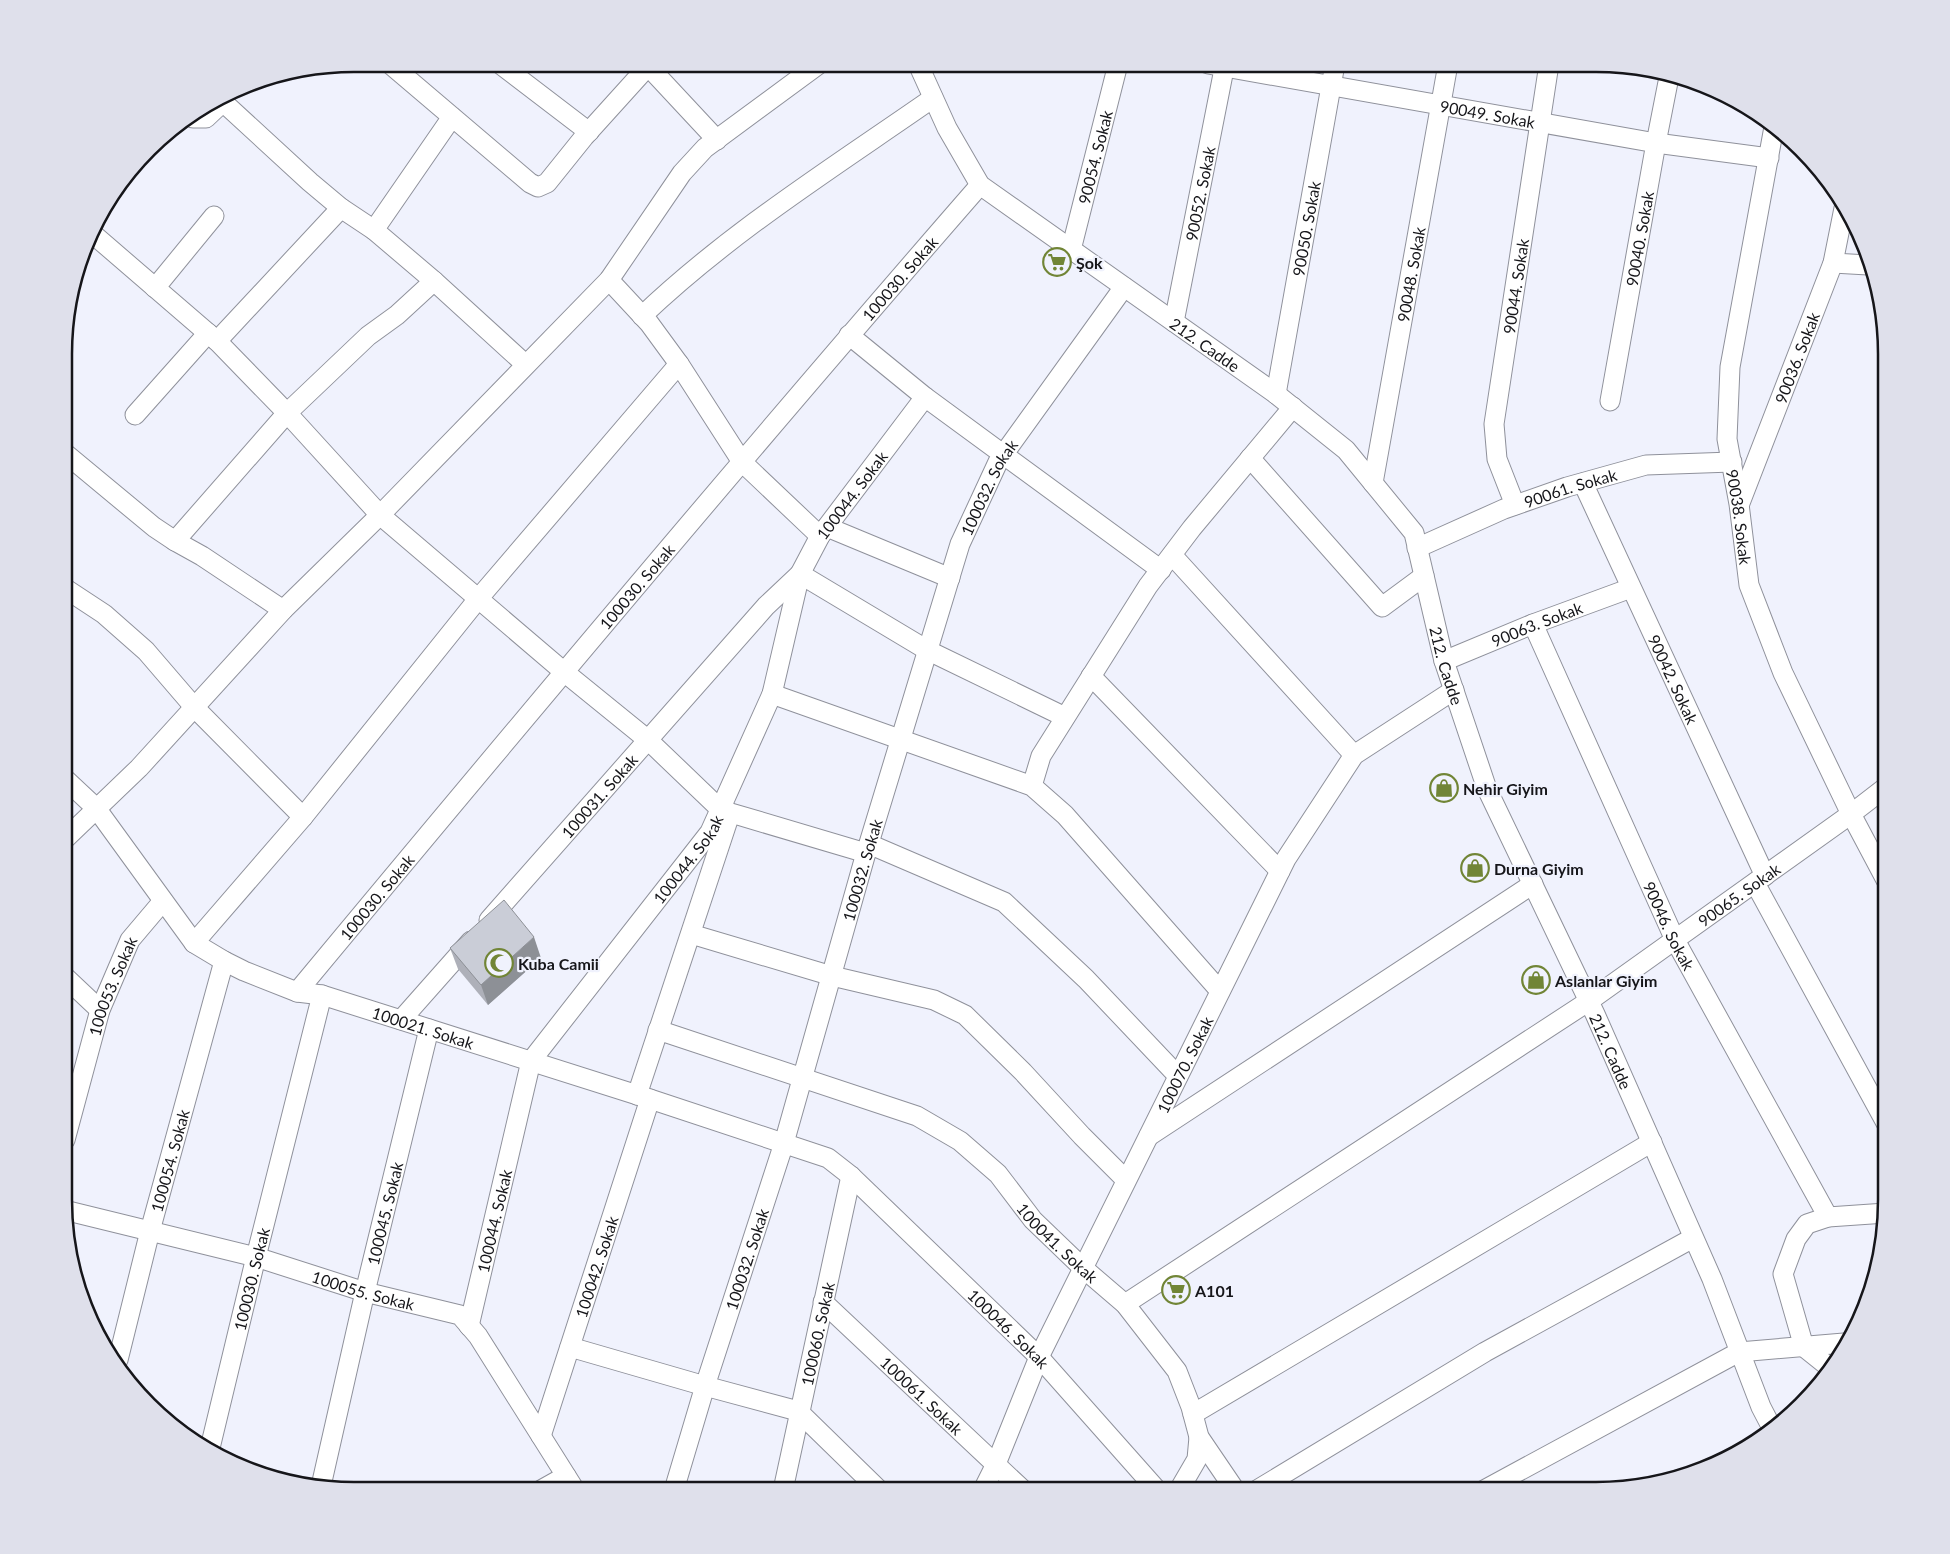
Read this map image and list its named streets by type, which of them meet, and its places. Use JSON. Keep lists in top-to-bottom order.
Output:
{
  "streets": {
    "street": [
      "90049. Sokak",
      "90054. Sokak",
      "90052. Sokak",
      "90050. Sokak",
      "90040. Sokak",
      "90048. Sokak",
      "100030. Sokak",
      "90044. Sokak",
      "212. Cadde",
      "90036. Sokak",
      "100032. Sokak",
      "90061. Sokak",
      "100044. Sokak",
      "90038. Sokak",
      "90063. Sokak",
      "90042. Sokak",
      "100031. Sokak",
      "90065. Sokak",
      "90046. Sokak",
      "100053. Sokak",
      "100021. Sokak",
      "100070. Sokak",
      "100054. Sokak",
      "100045. Sokak",
      "100041. Sokak",
      "100042. Sokak",
      "100055. Sokak",
      "100046. Sokak",
      "100060. Sokak",
      "100061. Sokak"
    ]
  },
  "crossings": [
    ["90049. Sokak", "90050. Sokak"],
    ["90049. Sokak", "90040. Sokak"],
    ["90049. Sokak", "90048. Sokak"],
    ["90049. Sokak", "90044. Sokak"],
    ["90049. Sokak", "90038. Sokak"],
    ["90054. Sokak", "212. Cadde"],
    ["90052. Sokak", "212. Cadde"],
    ["90050. Sokak", "212. Cadde"],
    ["90048. Sokak", "212. Cadde"],
    ["100030. Sokak", "212. Cadde"],
    ["100030. Sokak", "100021. Sokak"],
    ["100030. Sokak", "100055. Sokak"],
    ["90044. Sokak", "90061. Sokak"],
    ["212. Cadde", "100032. Sokak"],
    ["212. Cadde", "90061. Sokak"],
    ["212. Cadde", "90063. Sokak"],
    ["212. Cadde", "90065. Sokak"],
    ["212. Cadde", "100070. Sokak"],
    ["90036. Sokak", "90038. Sokak"],
    ["100032. Sokak", "100021. Sokak"],
    ["100032. Sokak", "100041. Sokak"],
    ["90061. Sokak", "90038. Sokak"],
    ["90061. Sokak", "90042. Sokak"],
    ["100044. Sokak", "100031. Sokak"],
    ["100044. Sokak", "100021. Sokak"],
    ["100044. Sokak", "100042. Sokak"],
    ["100044. Sokak", "100055. Sokak"],
    ["90038. Sokak", "90065. Sokak"],
    ["90063. Sokak", "90042. Sokak"],
    ["90063. Sokak", "90046. Sokak"],
    ["90042. Sokak", "90065. Sokak"],
    ["100031. Sokak", "100021. Sokak"],
    ["90065. Sokak", "90046. Sokak"],
    ["90065. Sokak", "100041. Sokak"],
    ["100053. Sokak", "100021. Sokak"],
    ["100021. Sokak", "100054. Sokak"],
    ["100021. Sokak", "100045. Sokak"],
    ["100021. Sokak", "100042. Sokak"],
    ["100021. Sokak", "100046. Sokak"],
    ["100021. Sokak", "100060. Sokak"],
    ["100070. Sokak", "100041. Sokak"],
    ["100070. Sokak", "100046. Sokak"],
    ["100070. Sokak", "100061. Sokak"],
    ["100054. Sokak", "100055. Sokak"],
    ["100045. Sokak", "100055. Sokak"],
    ["100041. Sokak", "100042. Sokak"],
    ["100042. Sokak", "100055. Sokak"],
    ["100046. Sokak", "100060. Sokak"],
    ["100060. Sokak", "100061. Sokak"]
  ],
  "places": {
    "supermarket": ["Şok", "A101"],
    "shop": ["Nehir Giyim", "Durna Giyim", "Aslanlar Giyim"],
    "mosque": ["Kuba Camii"]
  }
}
